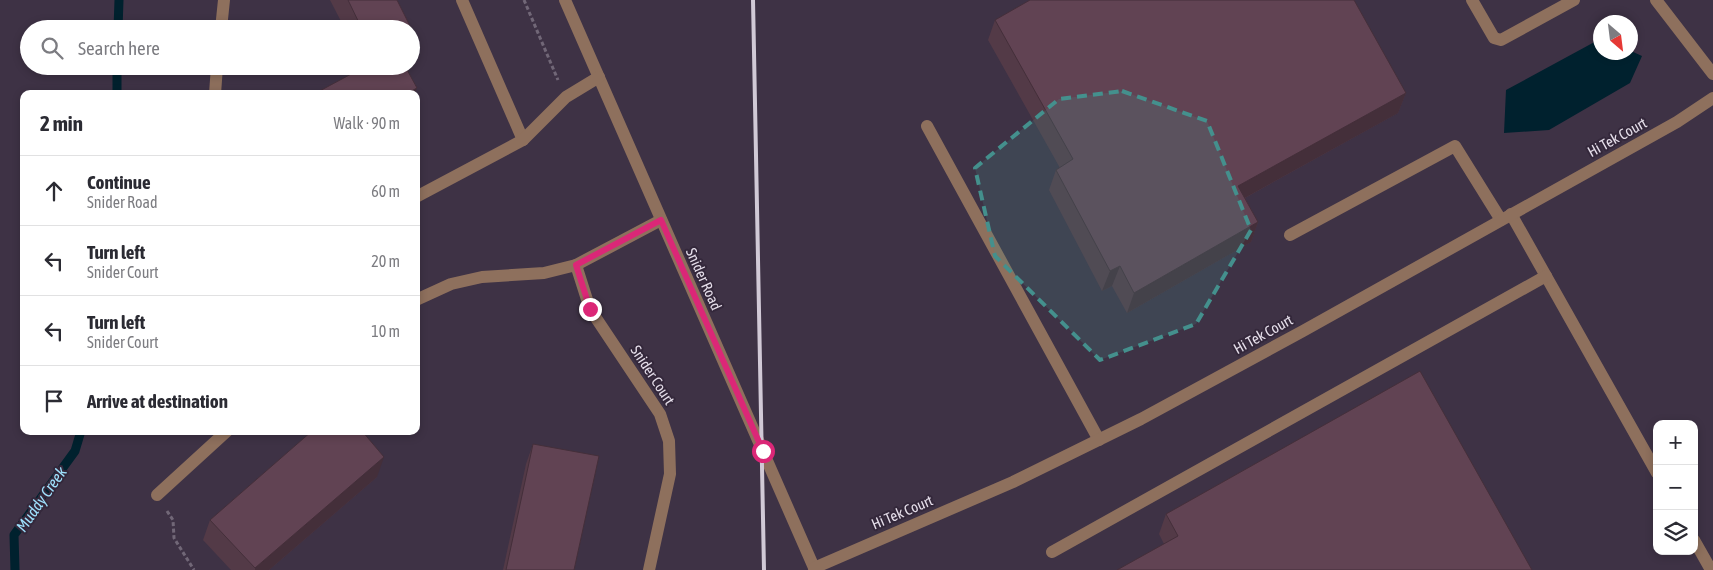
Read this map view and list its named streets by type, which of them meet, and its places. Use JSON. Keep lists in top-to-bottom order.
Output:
{
  "streets": {
    "street": ["Hi Tek Court", "Snider Road", "Snider Court"]
  },
  "crossings": [
    ["Hi Tek Court", "Snider Road"]
  ],
  "water": ["Muddy Creek"],
  "north": "bottom right",
  "page": {
    "search": "Search here",
    "heading": ["2 min", "Walk · 90 m"],
    "list": [
      ["Continue", "Snider Road", "60 m"],
      ["Turn left", "Snider Court", "20 m"],
      ["Turn left", "Snider Court", "10 m"],
      "Arrive at destination"
    ],
    "map_buttons": ["+", "−"]
  }
}
